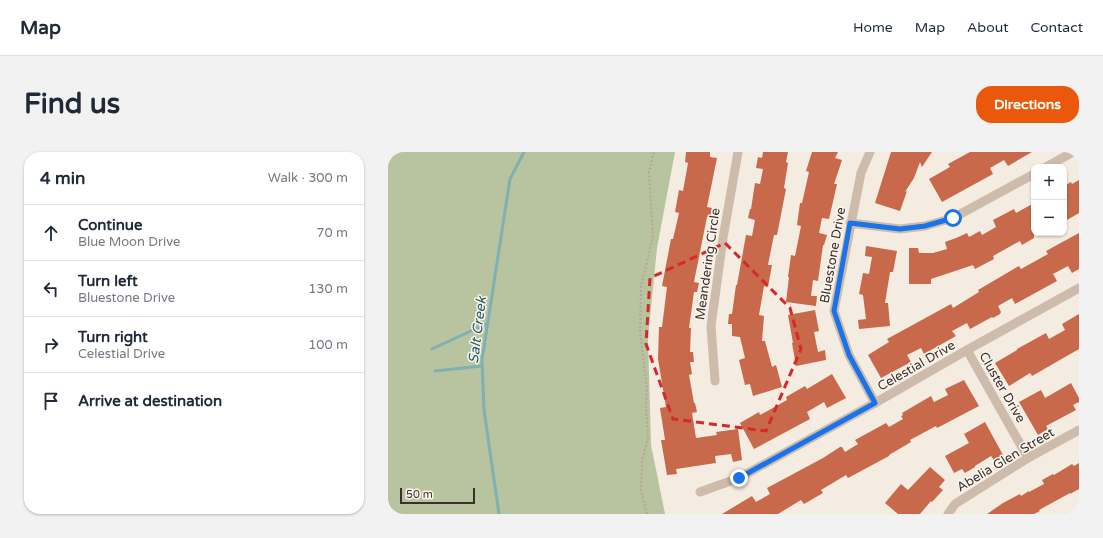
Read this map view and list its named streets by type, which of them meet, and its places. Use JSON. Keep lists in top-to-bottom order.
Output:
{
  "streets": {
    "street": [
      "Bluestone Drive",
      "Meandering Circle",
      "Celestial Drive",
      "Cluster Drive",
      "Abelia Glen Street"
    ]
  },
  "crossings": [
    ["Bluestone Drive", "Celestial Drive"],
    ["Celestial Drive", "Cluster Drive"],
    ["Cluster Drive", "Abelia Glen Street"]
  ],
  "water": ["Salt Creek"],
  "scale_bar": "50 m",
  "page": {
    "header": "Map",
    "nav": [
      "Home",
      "Map",
      "About",
      "Contact"
    ],
    "buttons": "Directions",
    "title": "Find us",
    "heading": ["4 min", "Walk · 300 m"],
    "map_buttons": ["+", "−"],
    "list": [
      ["Continue", "Blue Moon Drive", "70 m"],
      ["Turn left", "Bluestone Drive", "130 m"],
      ["Turn right", "Celestial Drive", "100 m"],
      "Arrive at destination"
    ],
    "scale": "50 m"
  }
}
